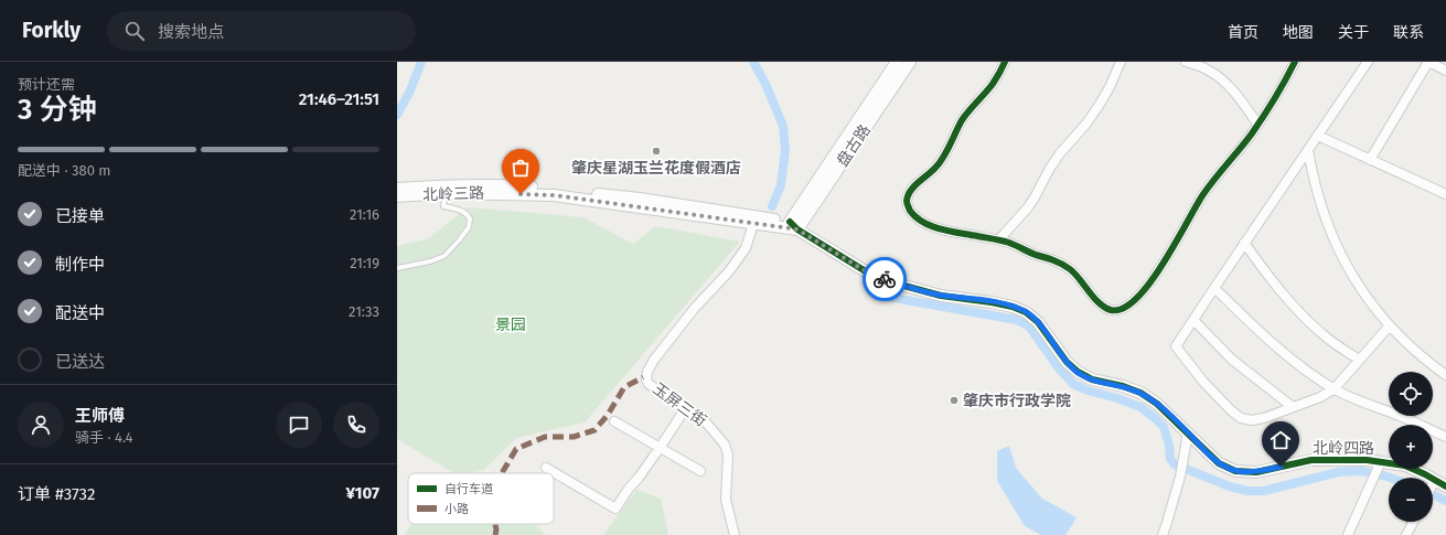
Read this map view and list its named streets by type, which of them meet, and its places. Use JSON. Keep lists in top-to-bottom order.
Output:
{
  "streets": {
    "street": [
      "盘古路",
      "北岭三路",
      "玉屏三街",
      "北岭四路"
    ]
  },
  "crossings": [
    ["盘古路", "北岭三路"],
    ["盘古路", "北岭四路"],
    ["北岭三路", "玉屏三街"],
    ["北岭三路", "北岭四路"]
  ],
  "parks": ["景园"],
  "places": ["肇庆星湖玉兰花度假酒店", "肇庆市行政学院"],
  "legend": ["自行车道", "小路"],
  "page": {
    "header": "Forkly",
    "search": "搜索地点",
    "nav": [
      "首页",
      "地图",
      "关于",
      "联系"
    ],
    "heading": ["3 分钟", "预计还需", "21:46–21:51"],
    "panel": [
      "王师傅",
      "骑手 · 4.4",
      "订单 #3732",
      "¥107"
    ],
    "bar": "配送中 · 380 m",
    "list": [
      ["已接单", "21:16"],
      ["制作中", "21:19"],
      ["配送中", "21:33"],
      "已送达"
    ],
    "map_buttons": ["+", "−"]
  }
}
